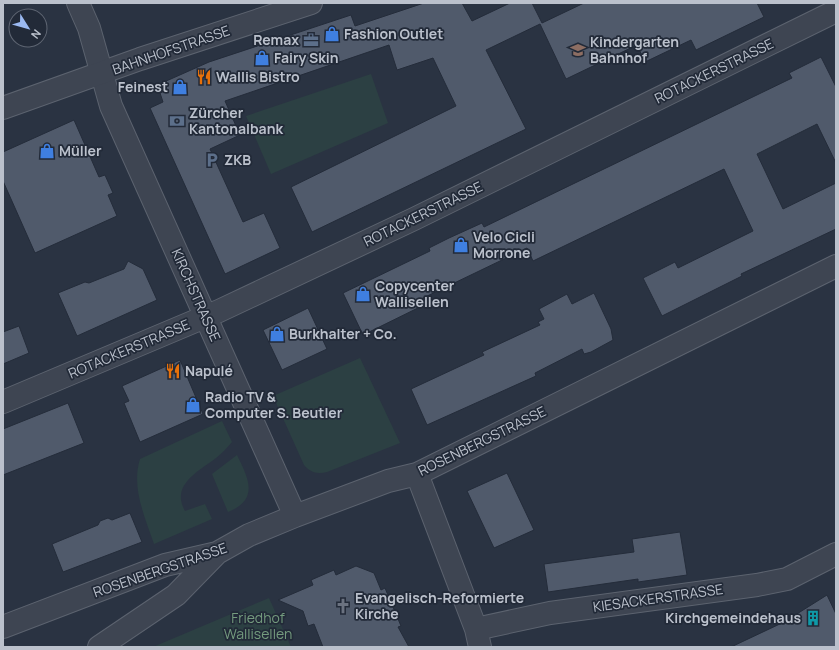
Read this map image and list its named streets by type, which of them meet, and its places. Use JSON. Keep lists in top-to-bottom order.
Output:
{
  "streets": {
    "street": [
      "BAHNHOFSTRASSE",
      "ROTACKERSTRASSE",
      "KIRCHSTRASSE",
      "ROSENBERGSTRASSE",
      "KIESACKERSTRASSE"
    ]
  },
  "crossings": [
    ["BAHNHOFSTRASSE", "KIRCHSTRASSE"],
    ["ROTACKERSTRASSE", "KIRCHSTRASSE"],
    ["KIRCHSTRASSE", "ROSENBERGSTRASSE"]
  ],
  "parks": ["Friedhof Wallisellen"],
  "places": {
    "shop": [
      "Fashion Outlet",
      "Fairy Skin",
      "Feinest",
      "Müller",
      "Velo Cicli Morrone",
      "Copycenter Wallisellen",
      "Burkhalter + Co.",
      "Radio TV & Computer S. Beutler"
    ],
    "office": ["Remax"],
    "school or university": ["Kindergarten Bahnhof"],
    "restaurant": ["Wallis Bistro", "Napulé"],
    "bank": ["Zürcher Kantonalbank"],
    "parking": ["ZKB"],
    "church": ["Evangelisch-Reformierte Kirche"],
    "building": ["Kirchgemeindehaus"]
  },
  "north": "bottom right"
}
